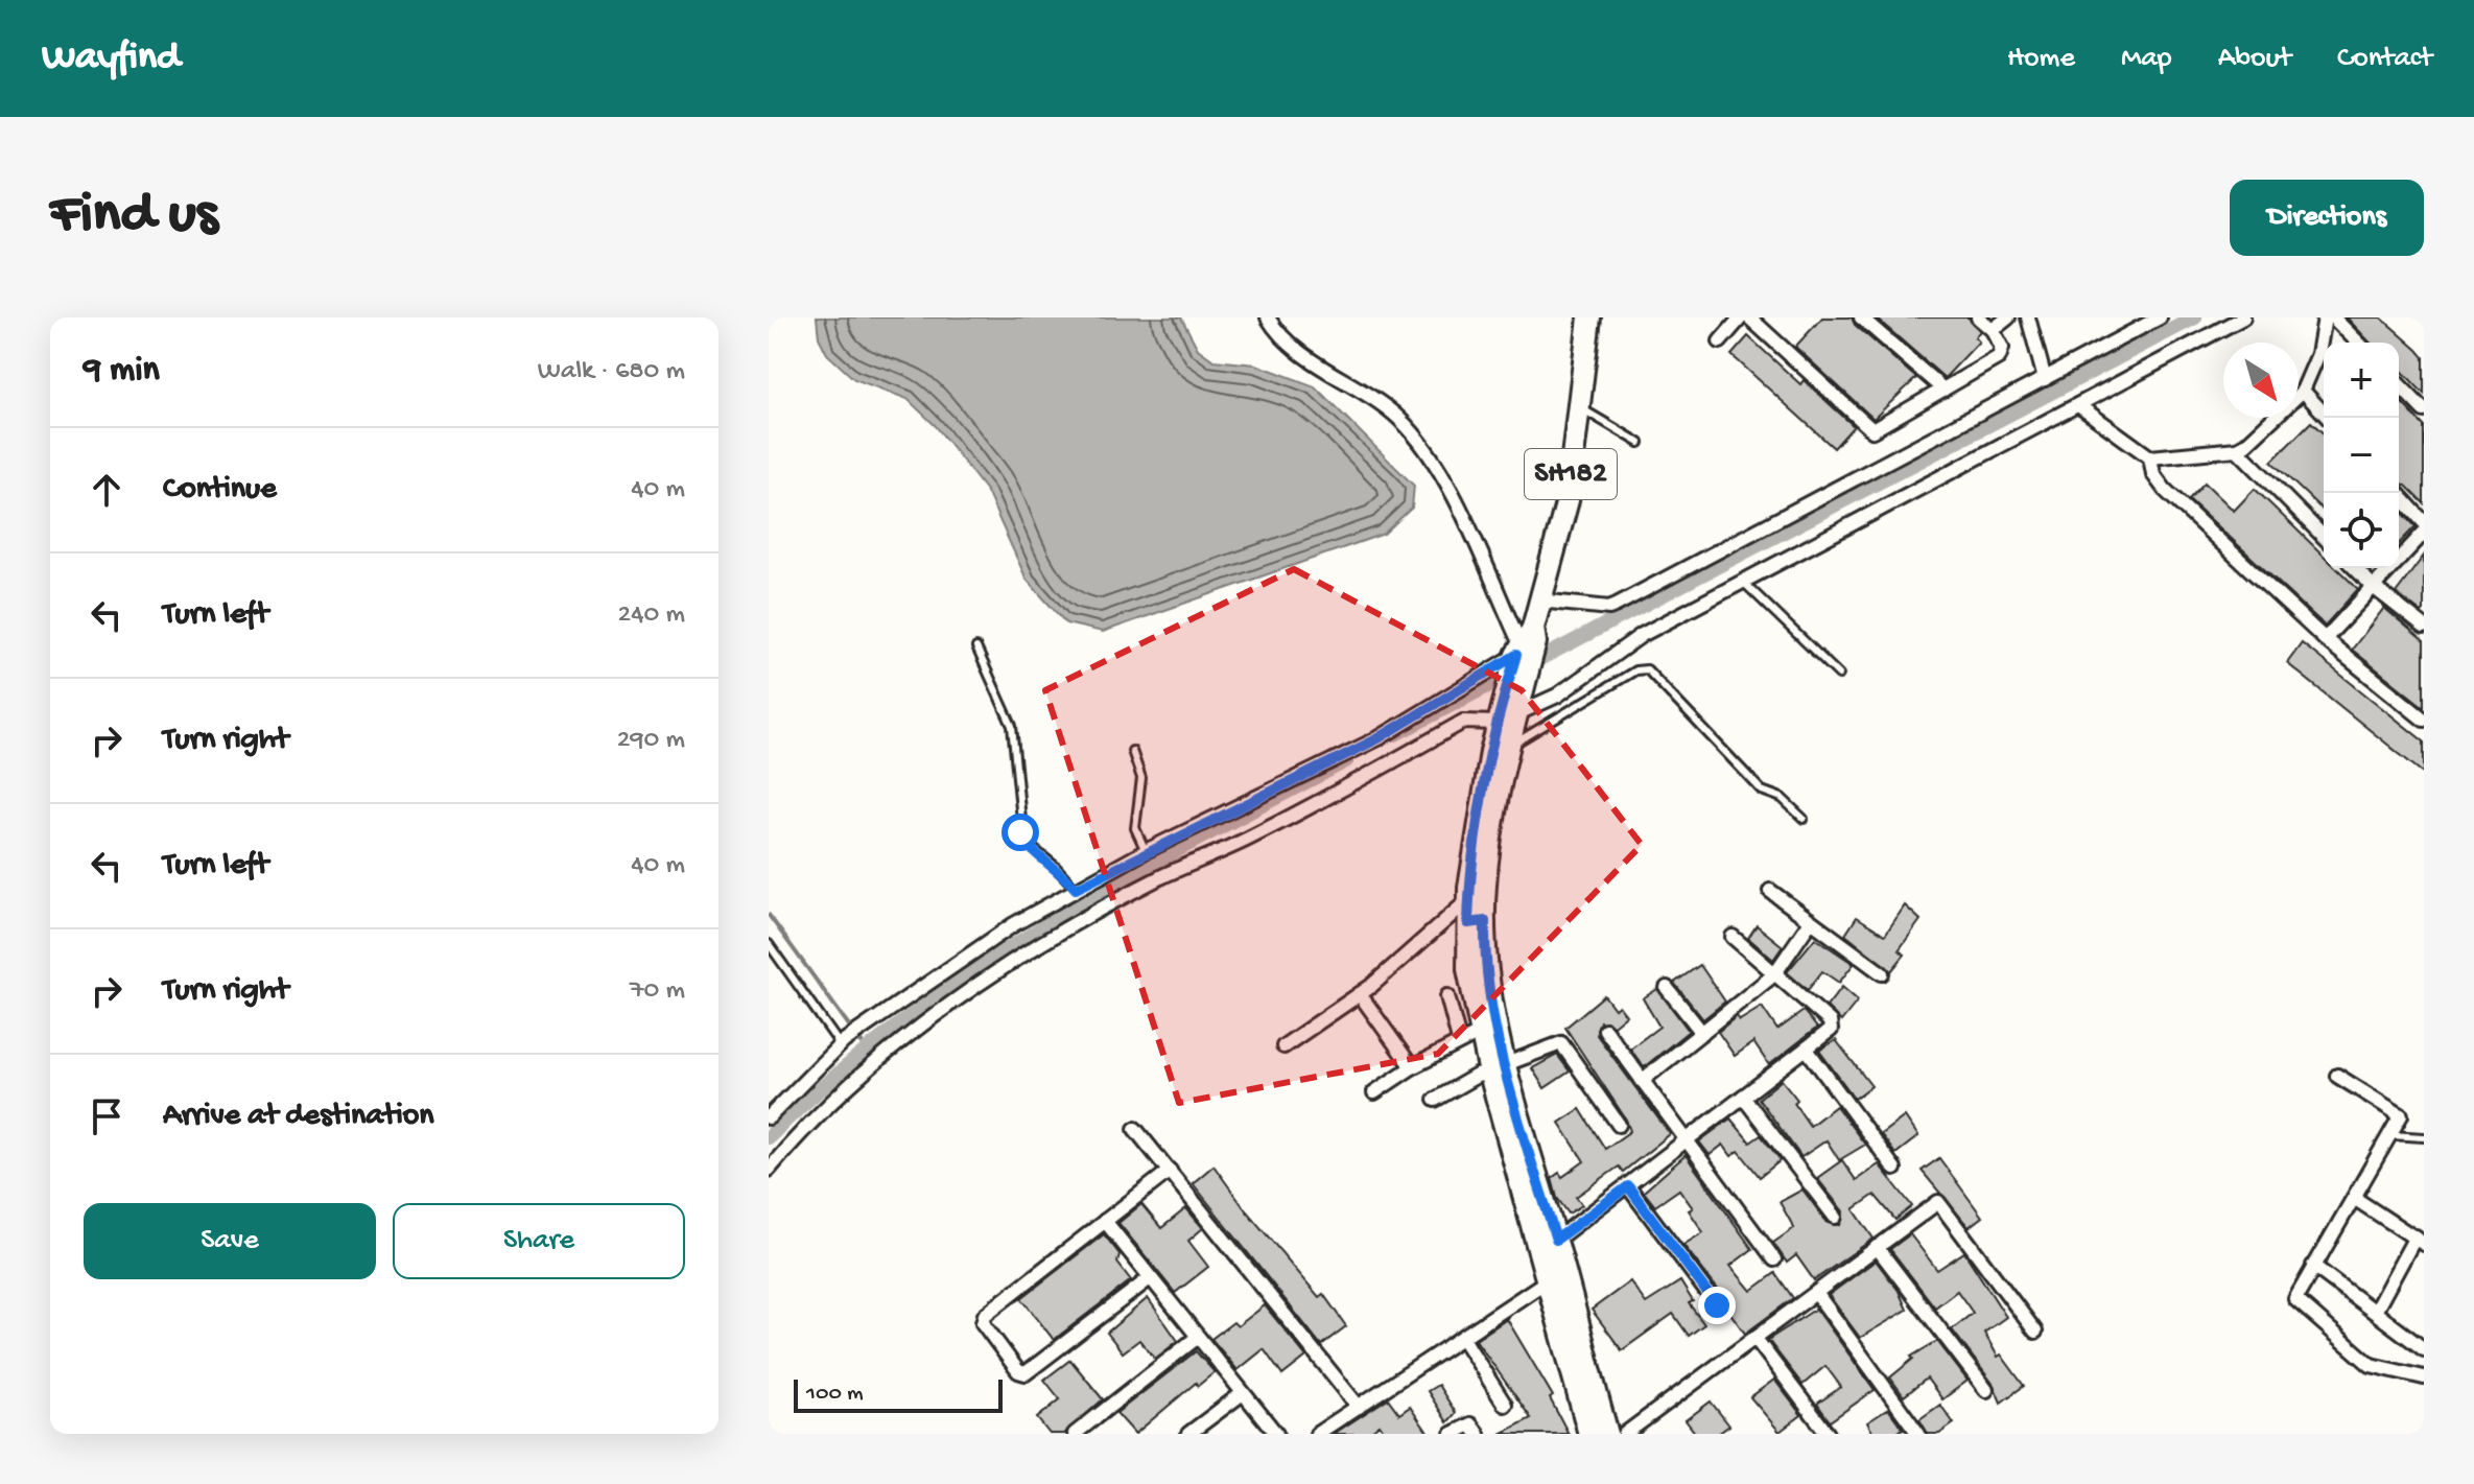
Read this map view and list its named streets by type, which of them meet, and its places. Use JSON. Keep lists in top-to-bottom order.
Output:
{
  "streets": {
    "main road": ["SH182"]
  },
  "scale_bar": "100 m",
  "north": "bottom right",
  "page": {
    "header": "Wayfind",
    "nav": [
      "Home",
      "Map",
      "About",
      "Contact"
    ],
    "buttons": [
      "Directions",
      ["Save", "Share"]
    ],
    "title": "Find us",
    "heading": ["9 min", "Walk · 680 m"],
    "map_buttons": ["+", "−"],
    "list": [
      ["Continue", "40 m"],
      ["Turn left", "240 m"],
      ["Turn right", "290 m"],
      ["Turn left", "40 m"],
      ["Turn right", "70 m"],
      "Arrive at destination"
    ],
    "scale": "100 m"
  }
}
